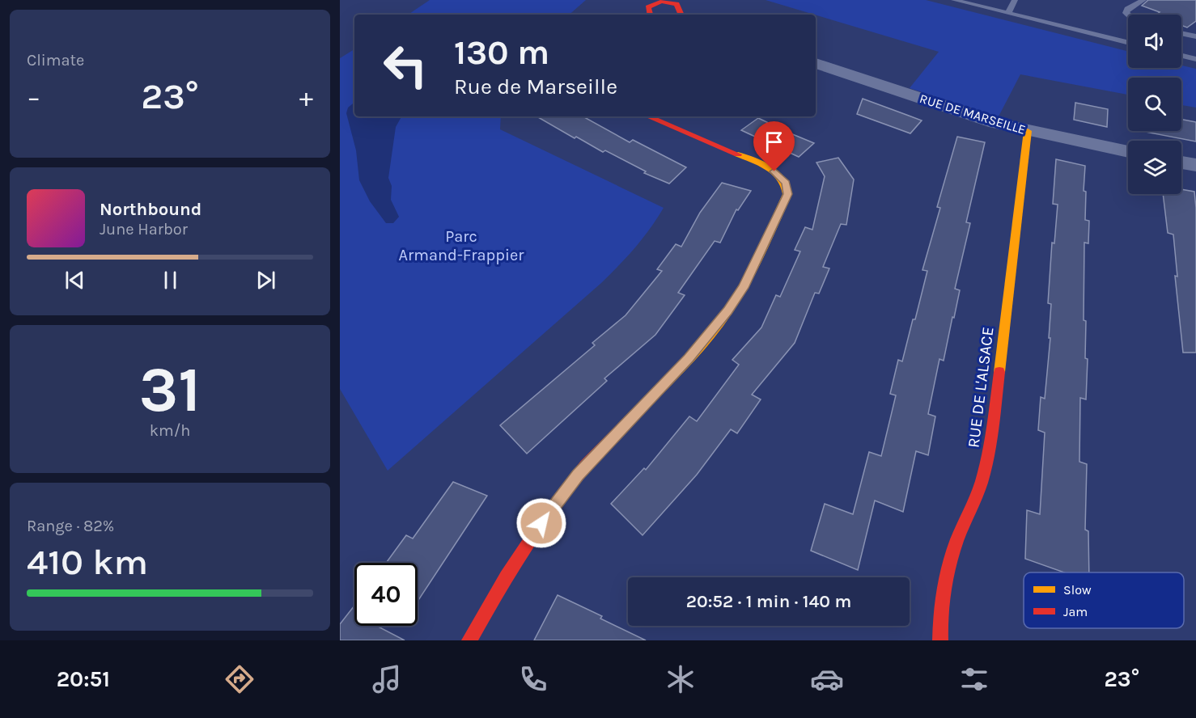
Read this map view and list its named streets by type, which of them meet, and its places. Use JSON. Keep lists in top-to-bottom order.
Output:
{
  "streets": {
    "street": ["RUE DE MARSEILLE", "RUE DE L'ALSACE"]
  },
  "crossings": [
    ["RUE DE MARSEILLE", "RUE DE L'ALSACE"]
  ],
  "parks": ["Parc Armand-Frappier"],
  "legend": ["Slow", "Jam"],
  "page": {
    "tile": [
      "Climate",
      ["31", "km/h"],
      ["Range · 82%", "410 km"]
    ],
    "turn": ["130 m", "Rue de Marseille"],
    "heat": ["−", "23°", "+"],
    "song": ["Northbound", "June Harbor"],
    "limit": "40",
    "trip": "20:52 · 1 min · 140 m",
    "tabs": ["20:51", "23°"]
  }
}
